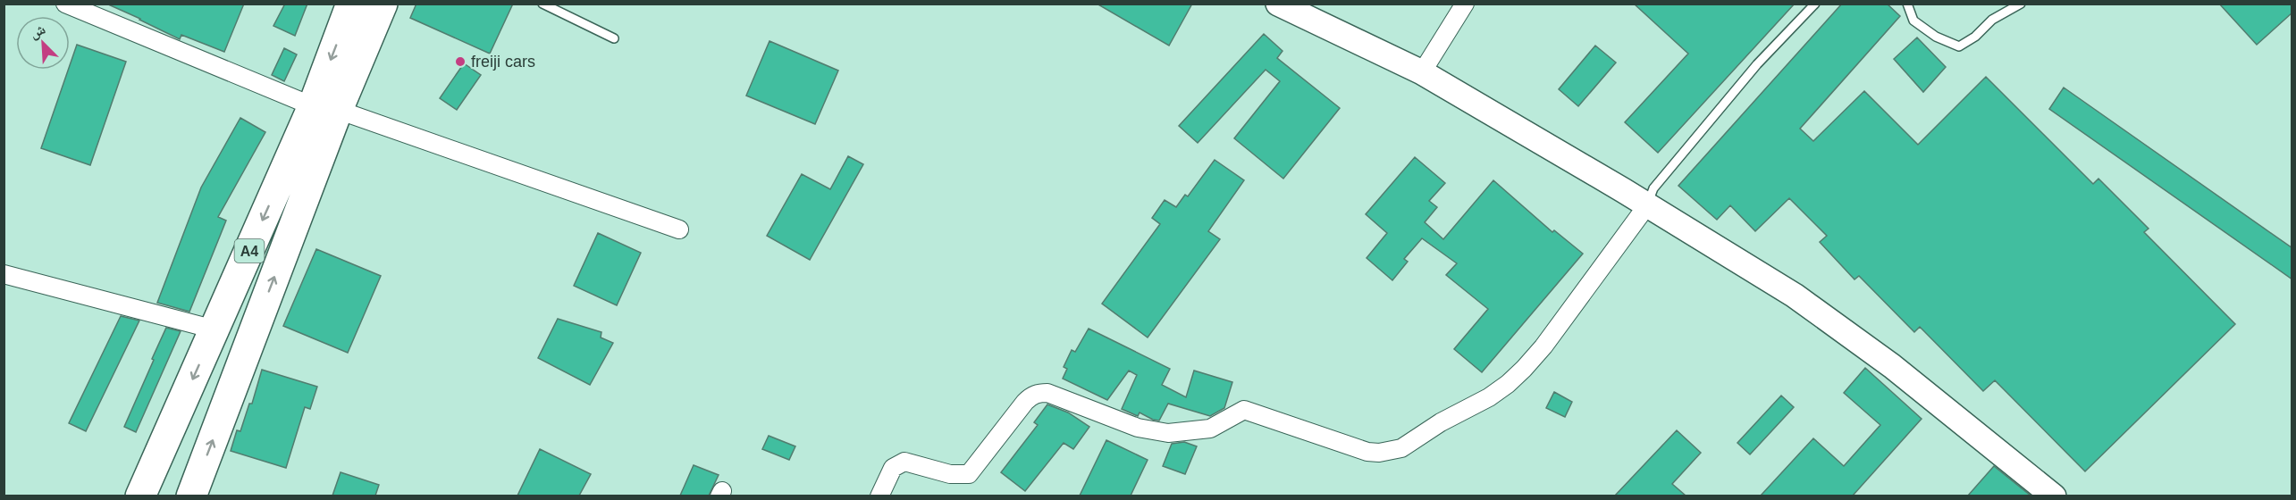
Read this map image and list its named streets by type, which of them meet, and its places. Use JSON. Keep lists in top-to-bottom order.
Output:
{
  "streets": {
    "highway": ["A4"]
  },
  "places": ["freiji cars"],
  "north": "top left"
}
